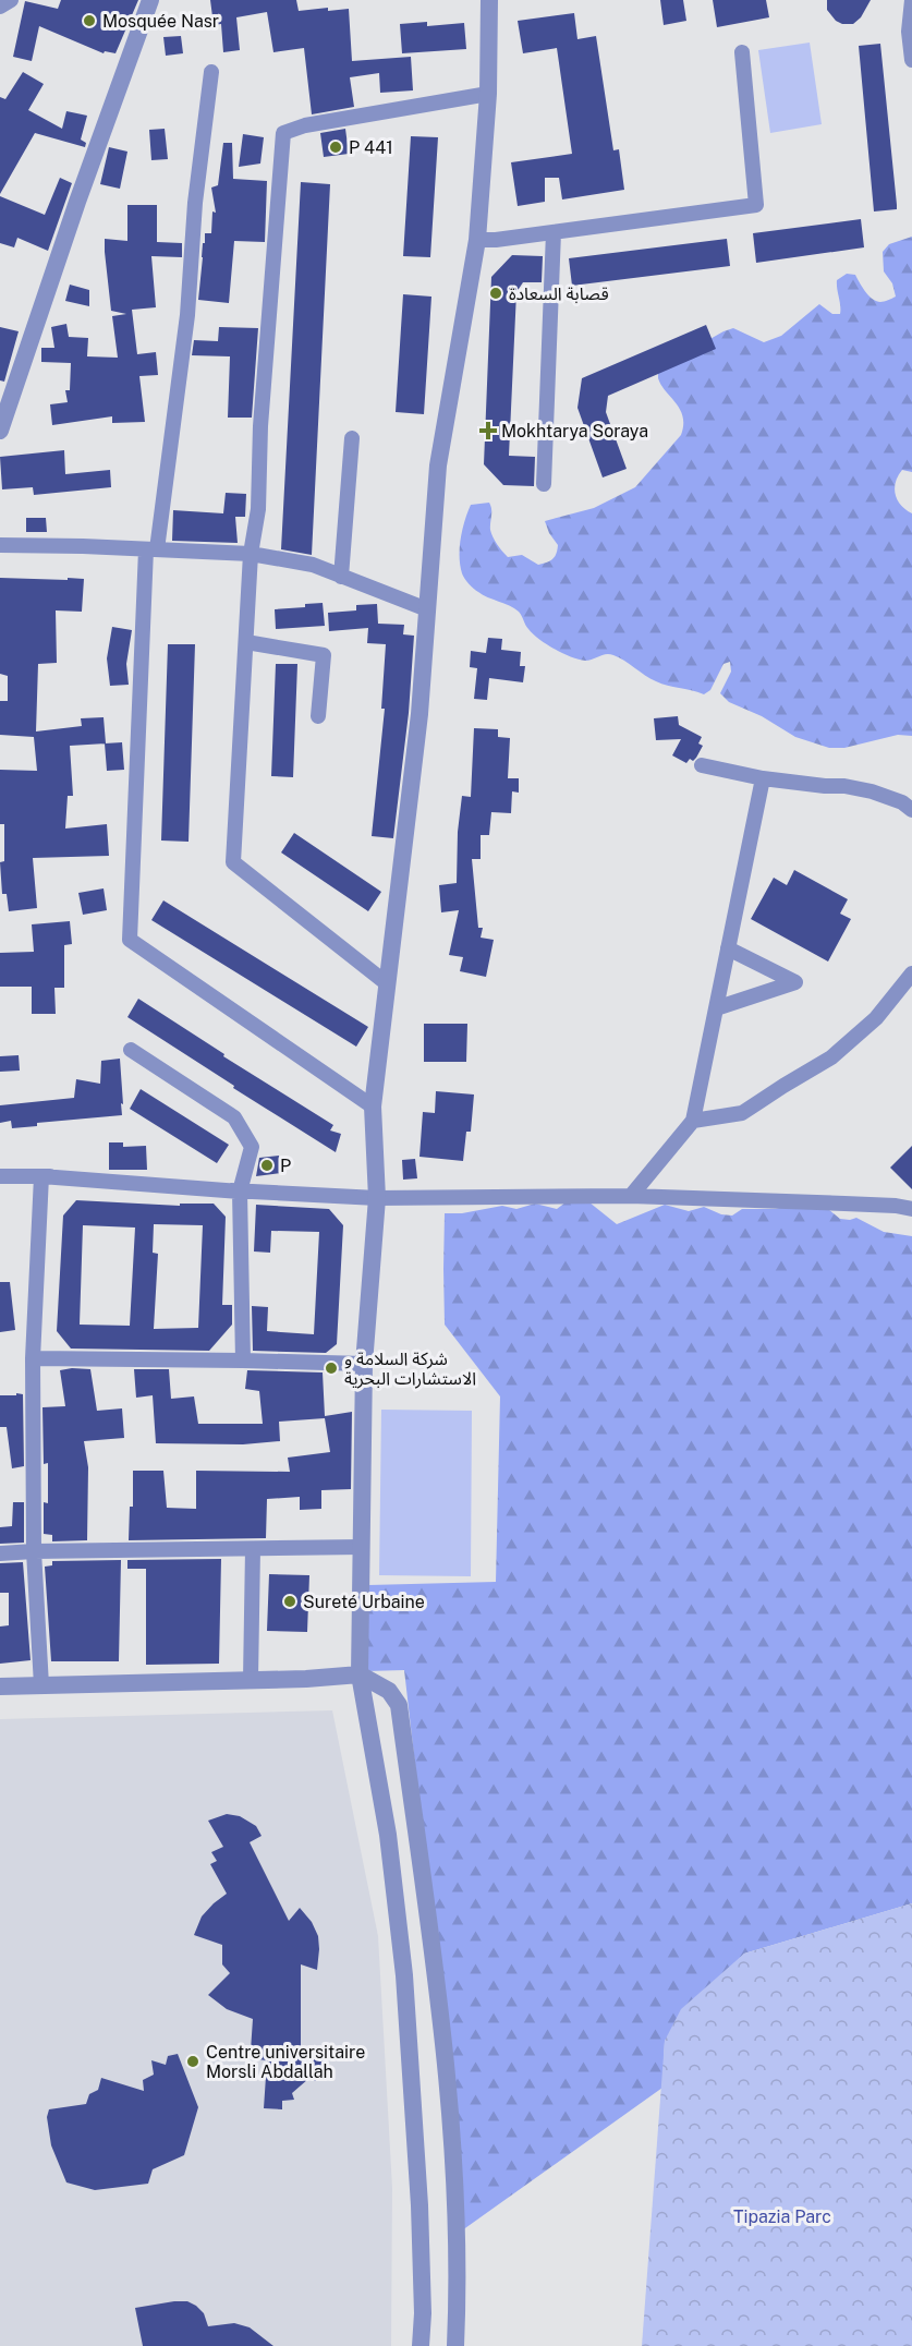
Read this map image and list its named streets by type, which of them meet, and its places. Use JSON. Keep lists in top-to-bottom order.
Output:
{
  "parks": ["Tipazia Parc"],
  "places": {
    "other": [
      "Mosquée Nasr",
      "P 441",
      "قصابة السعادة",
      "P",
      "شركة السلامة و الاستشارات البحرية",
      "Sureté Urbaine",
      "Centre universitaire Morsli Abdallah"
    ],
    "health": ["Mokhtarya Soraya"]
  }
}
